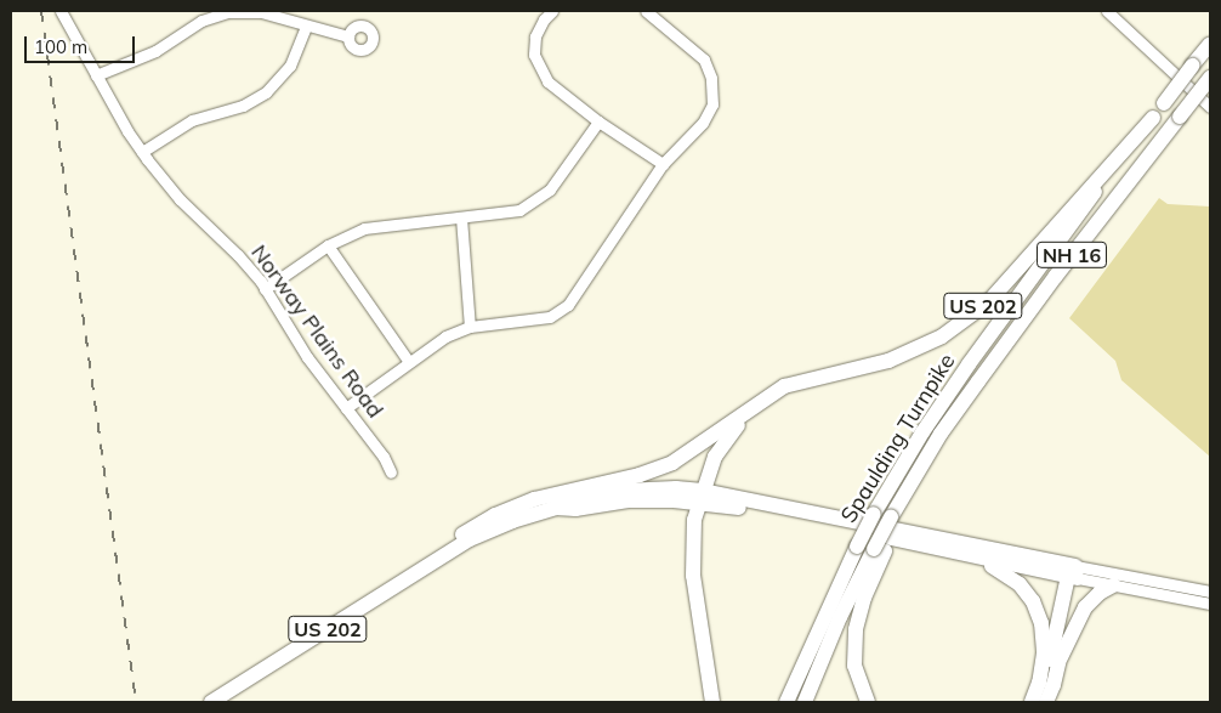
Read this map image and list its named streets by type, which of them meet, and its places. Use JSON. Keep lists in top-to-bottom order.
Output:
{
  "streets": {
    "highway": ["NH 16", "US 202", "Spaulding Turnpike"],
    "street": ["Norway Plains Road"]
  },
  "crossings": [
    ["US 202", "Spaulding Turnpike"]
  ],
  "scale_bar": "100 m"
}
